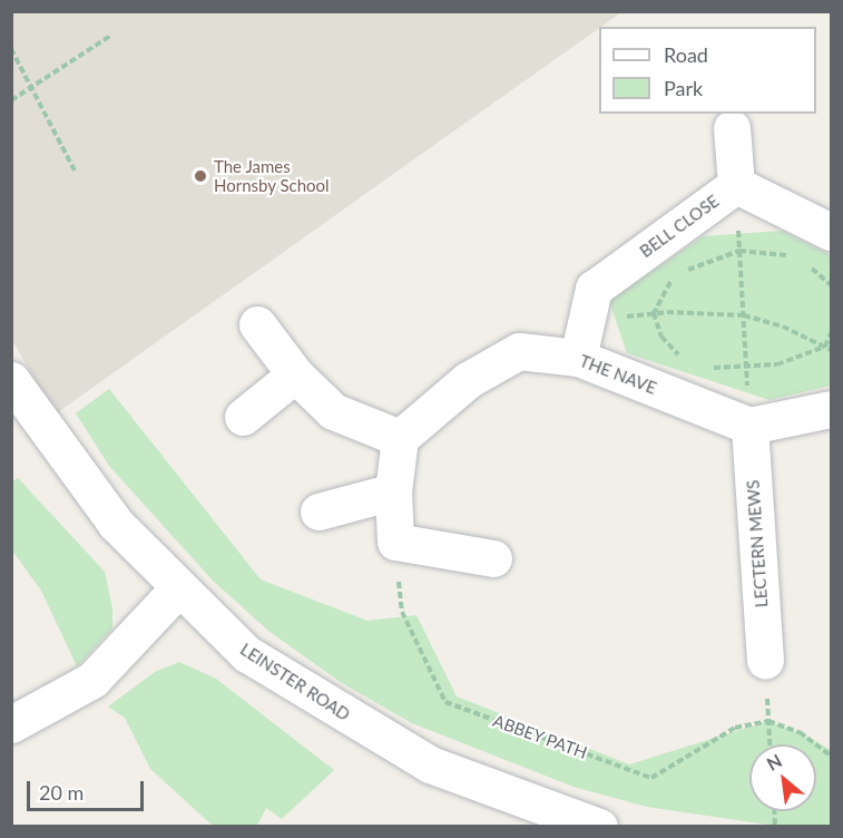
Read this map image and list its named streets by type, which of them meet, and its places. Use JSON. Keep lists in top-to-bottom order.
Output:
{
  "streets": {
    "street": [
      "BELL CLOSE",
      "THE NAVE",
      "LECTERN MEWS",
      "LEINSTER ROAD"
    ],
    "path": ["ABBEY PATH"]
  },
  "crossings": [
    ["BELL CLOSE", "THE NAVE"],
    ["THE NAVE", "LECTERN MEWS"]
  ],
  "places": ["The James Hornsby School"],
  "legend": ["Road", "Park"],
  "scale_bar": "20 m",
  "north": "top left"
}
